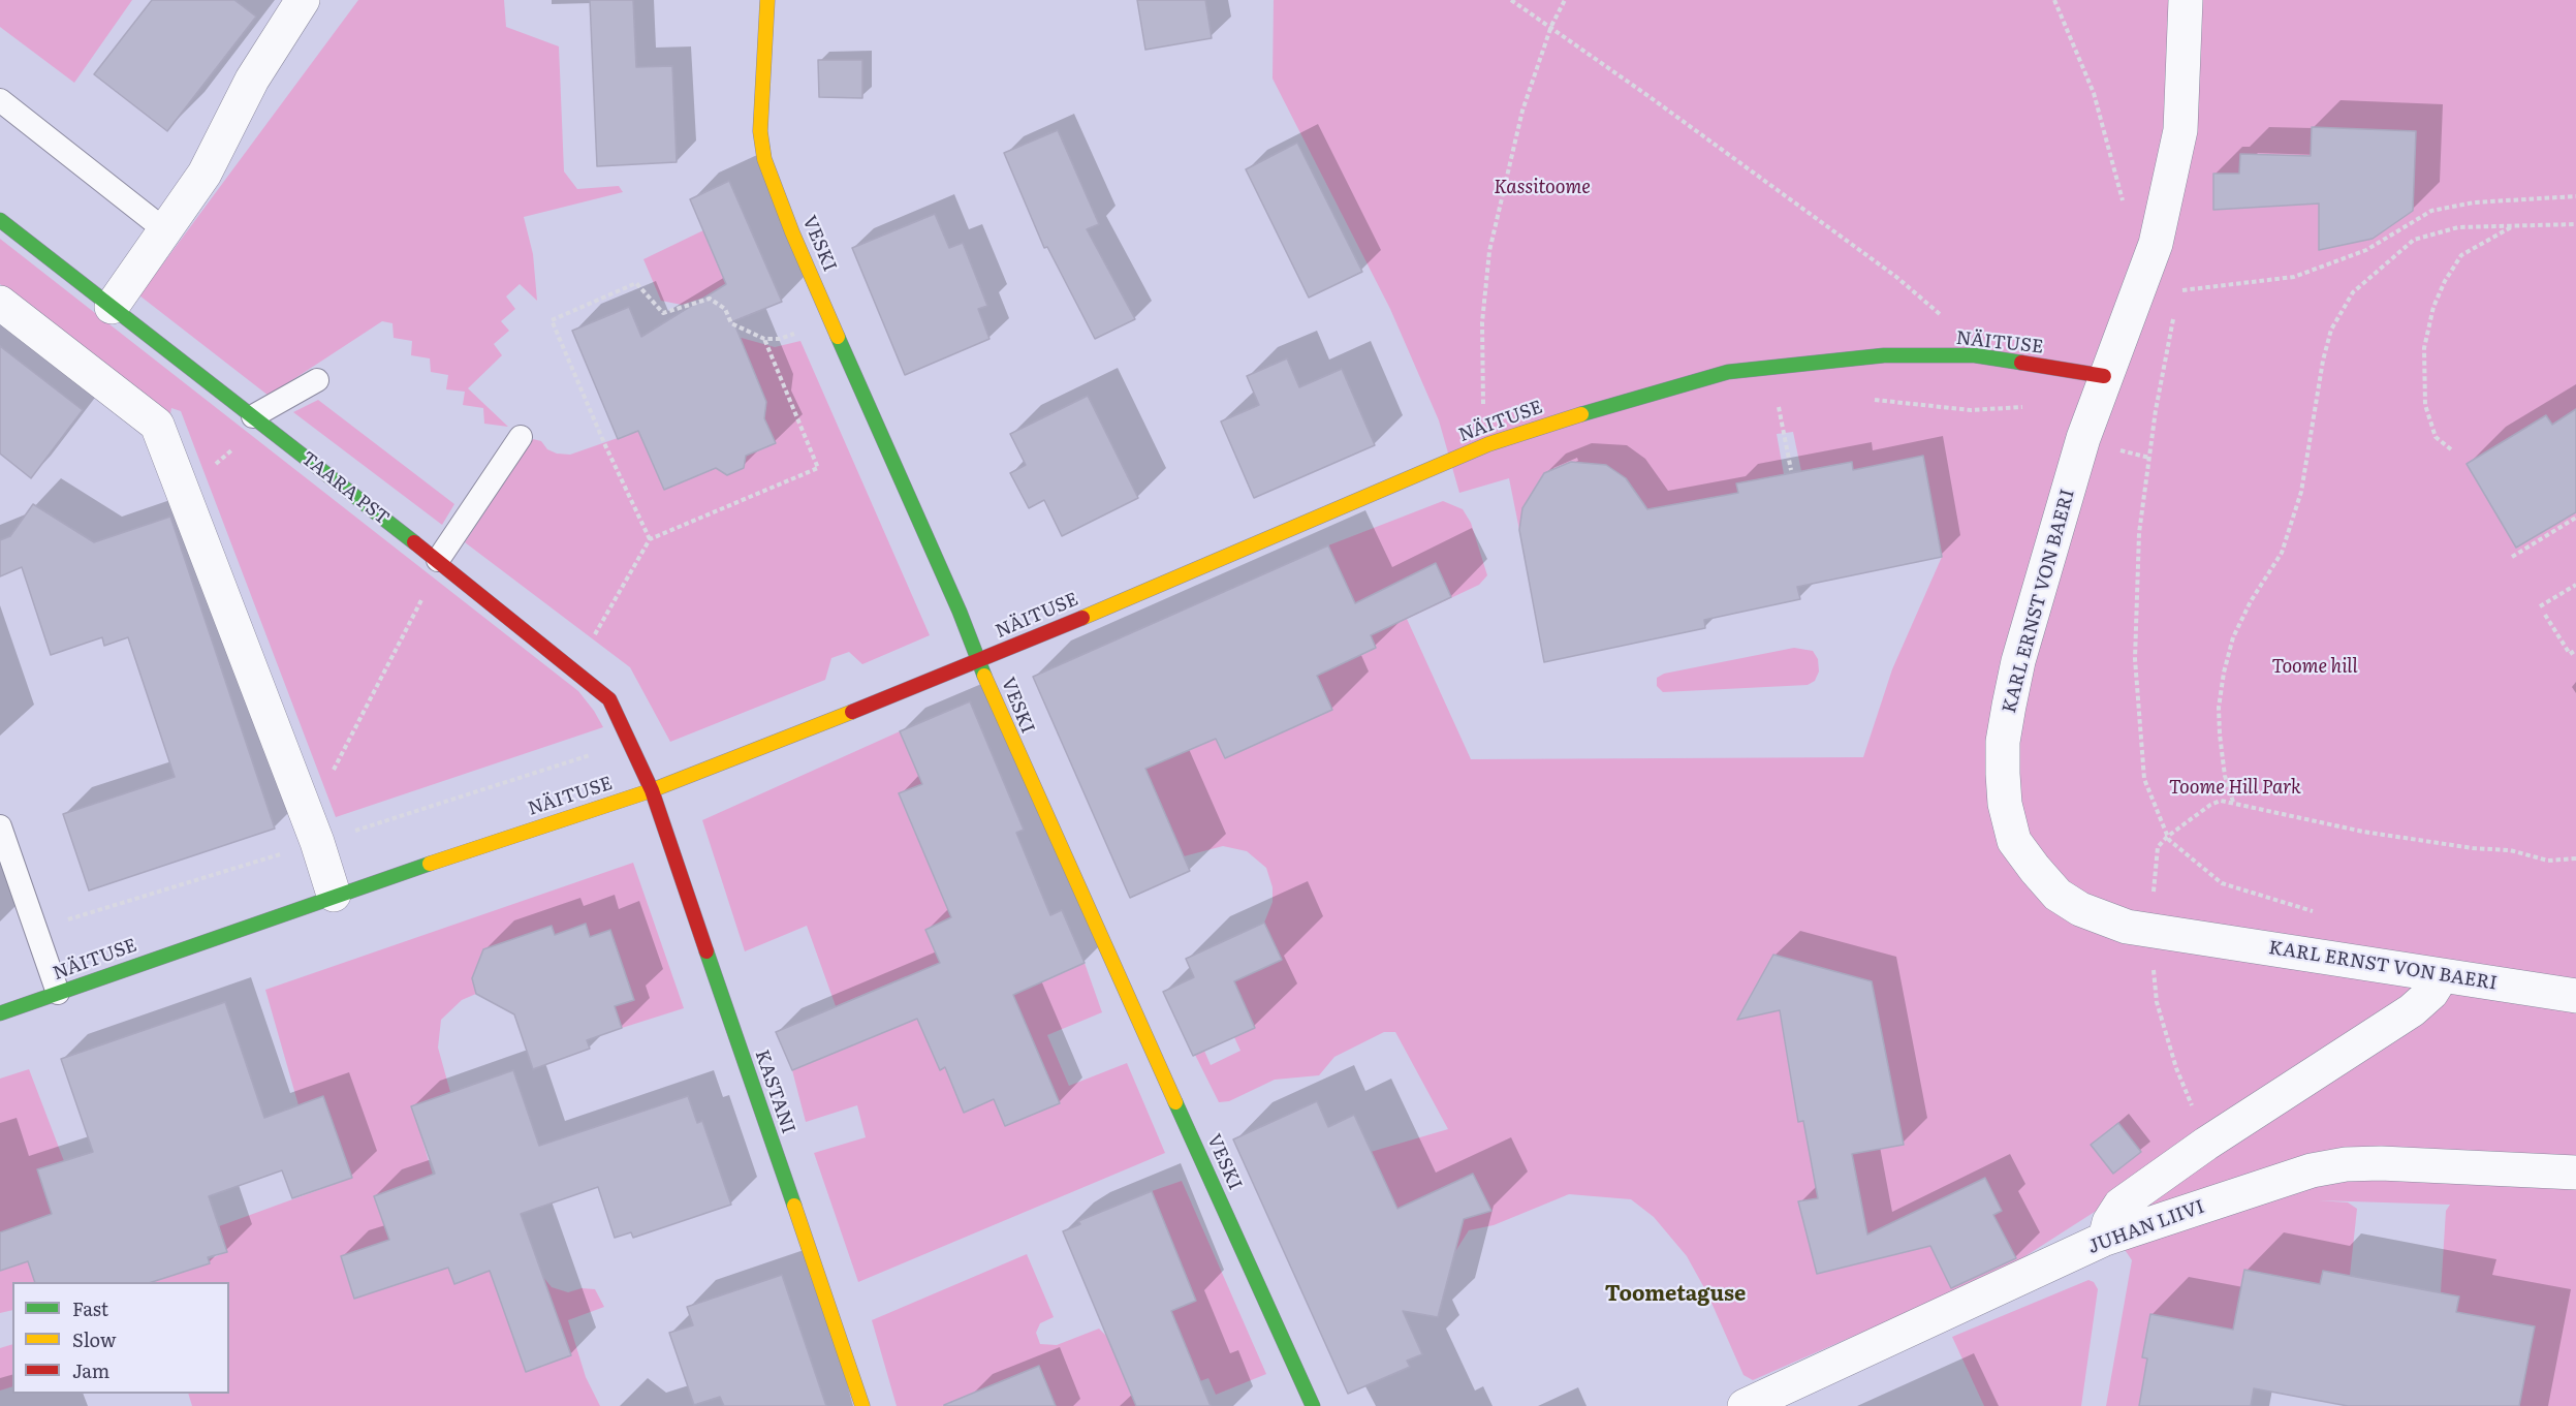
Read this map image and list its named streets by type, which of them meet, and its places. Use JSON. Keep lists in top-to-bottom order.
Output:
{
  "streets": {
    "street": [
      "VESKI",
      "NÄITUSE",
      "TAARA PST",
      "KARL ERNST VON BAERI",
      "KASTANI",
      "JUHAN LIIVI"
    ]
  },
  "crossings": [
    ["VESKI", "NÄITUSE"],
    ["NÄITUSE", "TAARA PST"],
    ["NÄITUSE", "KARL ERNST VON BAERI"],
    ["NÄITUSE", "KASTANI"],
    ["TAARA PST", "KASTANI"]
  ],
  "districts": ["Toometaguse"],
  "parks": ["Kassitoome", "Toome hill", "Toome Hill Park"],
  "legend": ["Fast", "Slow", "Jam"]
}
